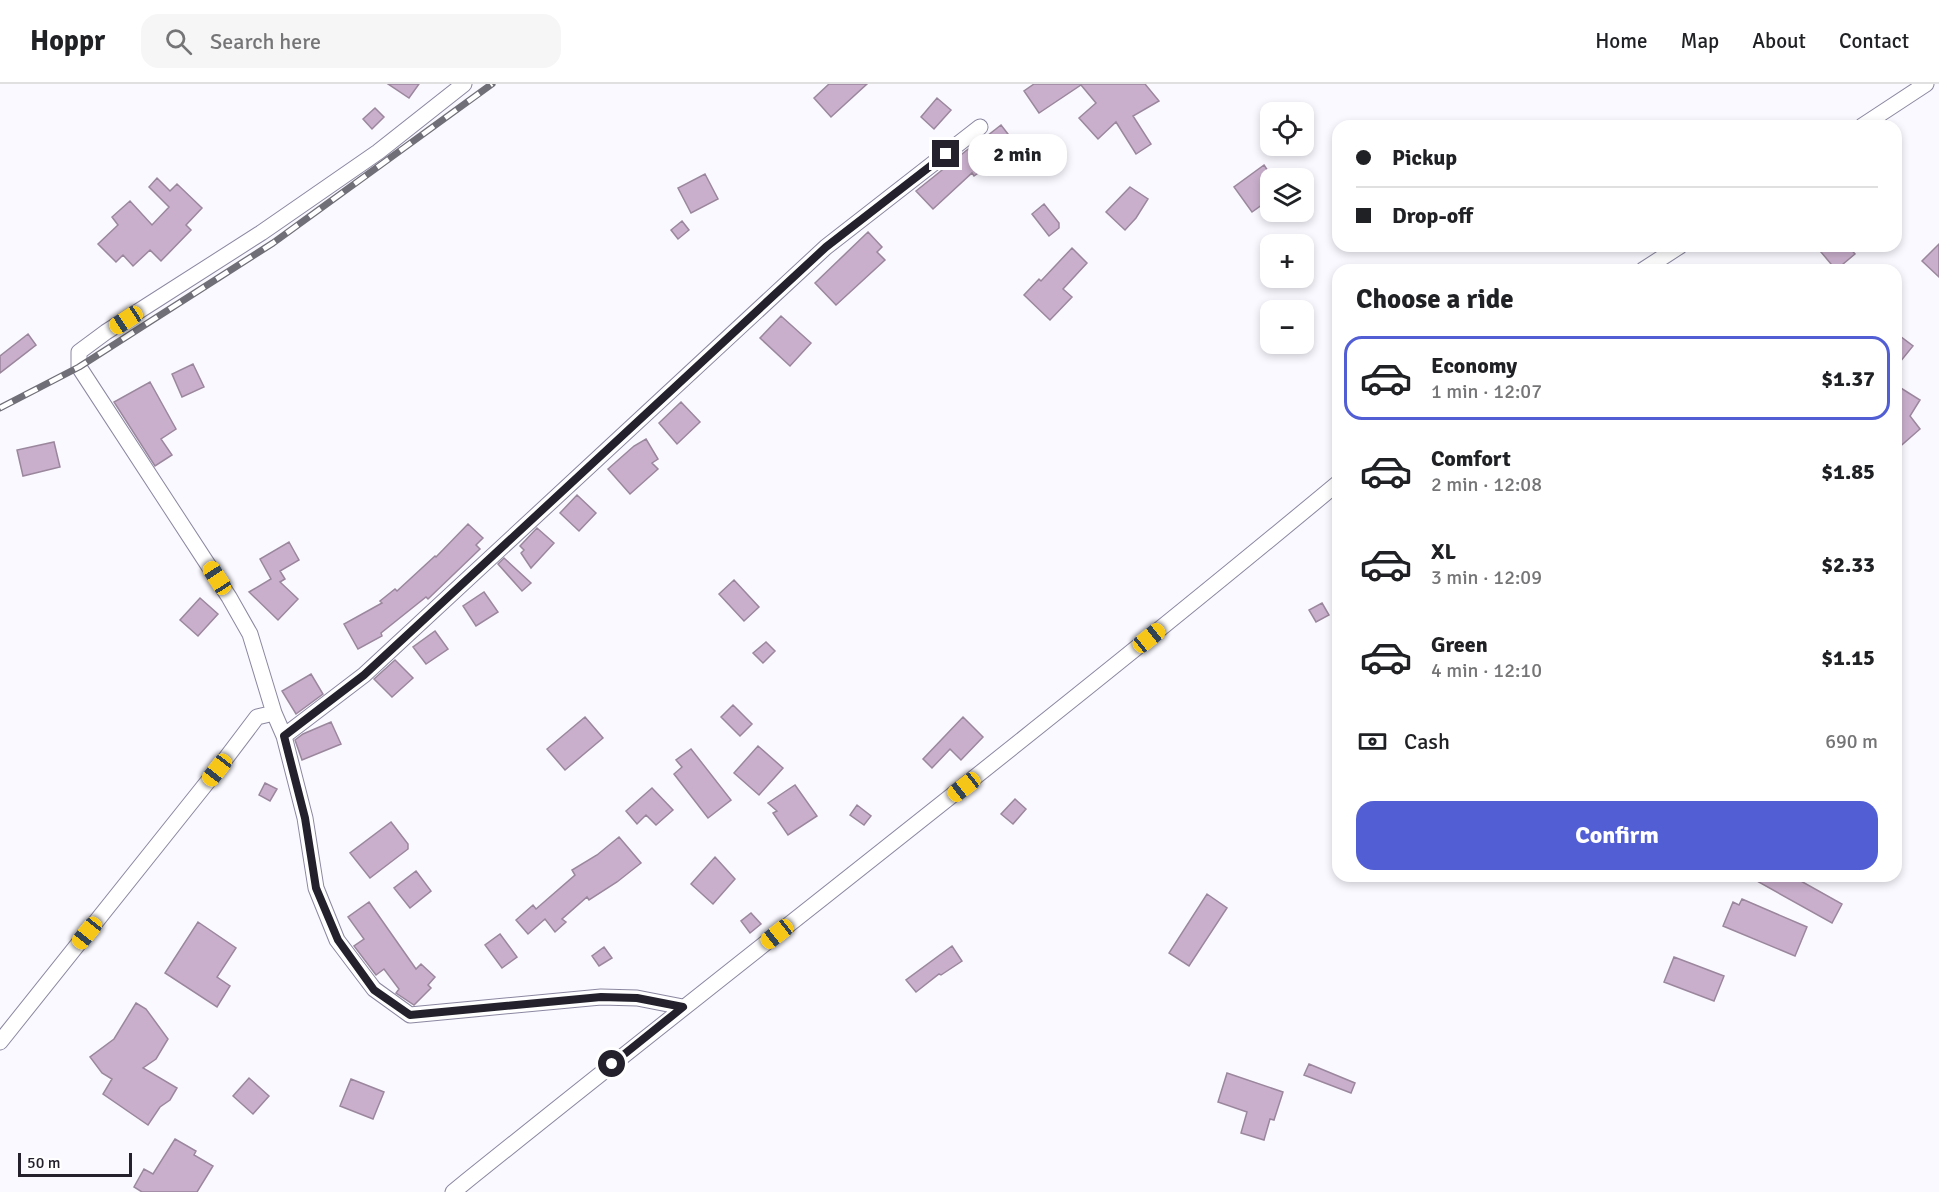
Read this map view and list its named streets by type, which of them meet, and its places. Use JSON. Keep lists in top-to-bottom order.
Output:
{
  "scale_bar": "50 m",
  "page": {
    "header": "Hoppr",
    "search": "Search here",
    "nav": [
      "Home",
      "Map",
      "About",
      "Contact"
    ],
    "map_buttons": ["+", "−"],
    "banner": ["Pickup", "Drop-off"],
    "bubble": "2 min",
    "heading": "Choose a ride",
    "list": [
      {
        "name": "Economy",
        "note": "1 min · 12:07",
        "value": "$1.37"
      },
      {
        "name": "Comfort",
        "note": "2 min · 12:08",
        "value": "$1.85"
      },
      {
        "name": "XL",
        "note": "3 min · 12:09",
        "value": "$2.33"
      },
      {
        "name": "Green",
        "note": "4 min · 12:10",
        "value": "$1.15"
      }
    ],
    "pay": ["Cash", "690 m"],
    "buttons": "Confirm",
    "scale": "50 m"
  }
}
